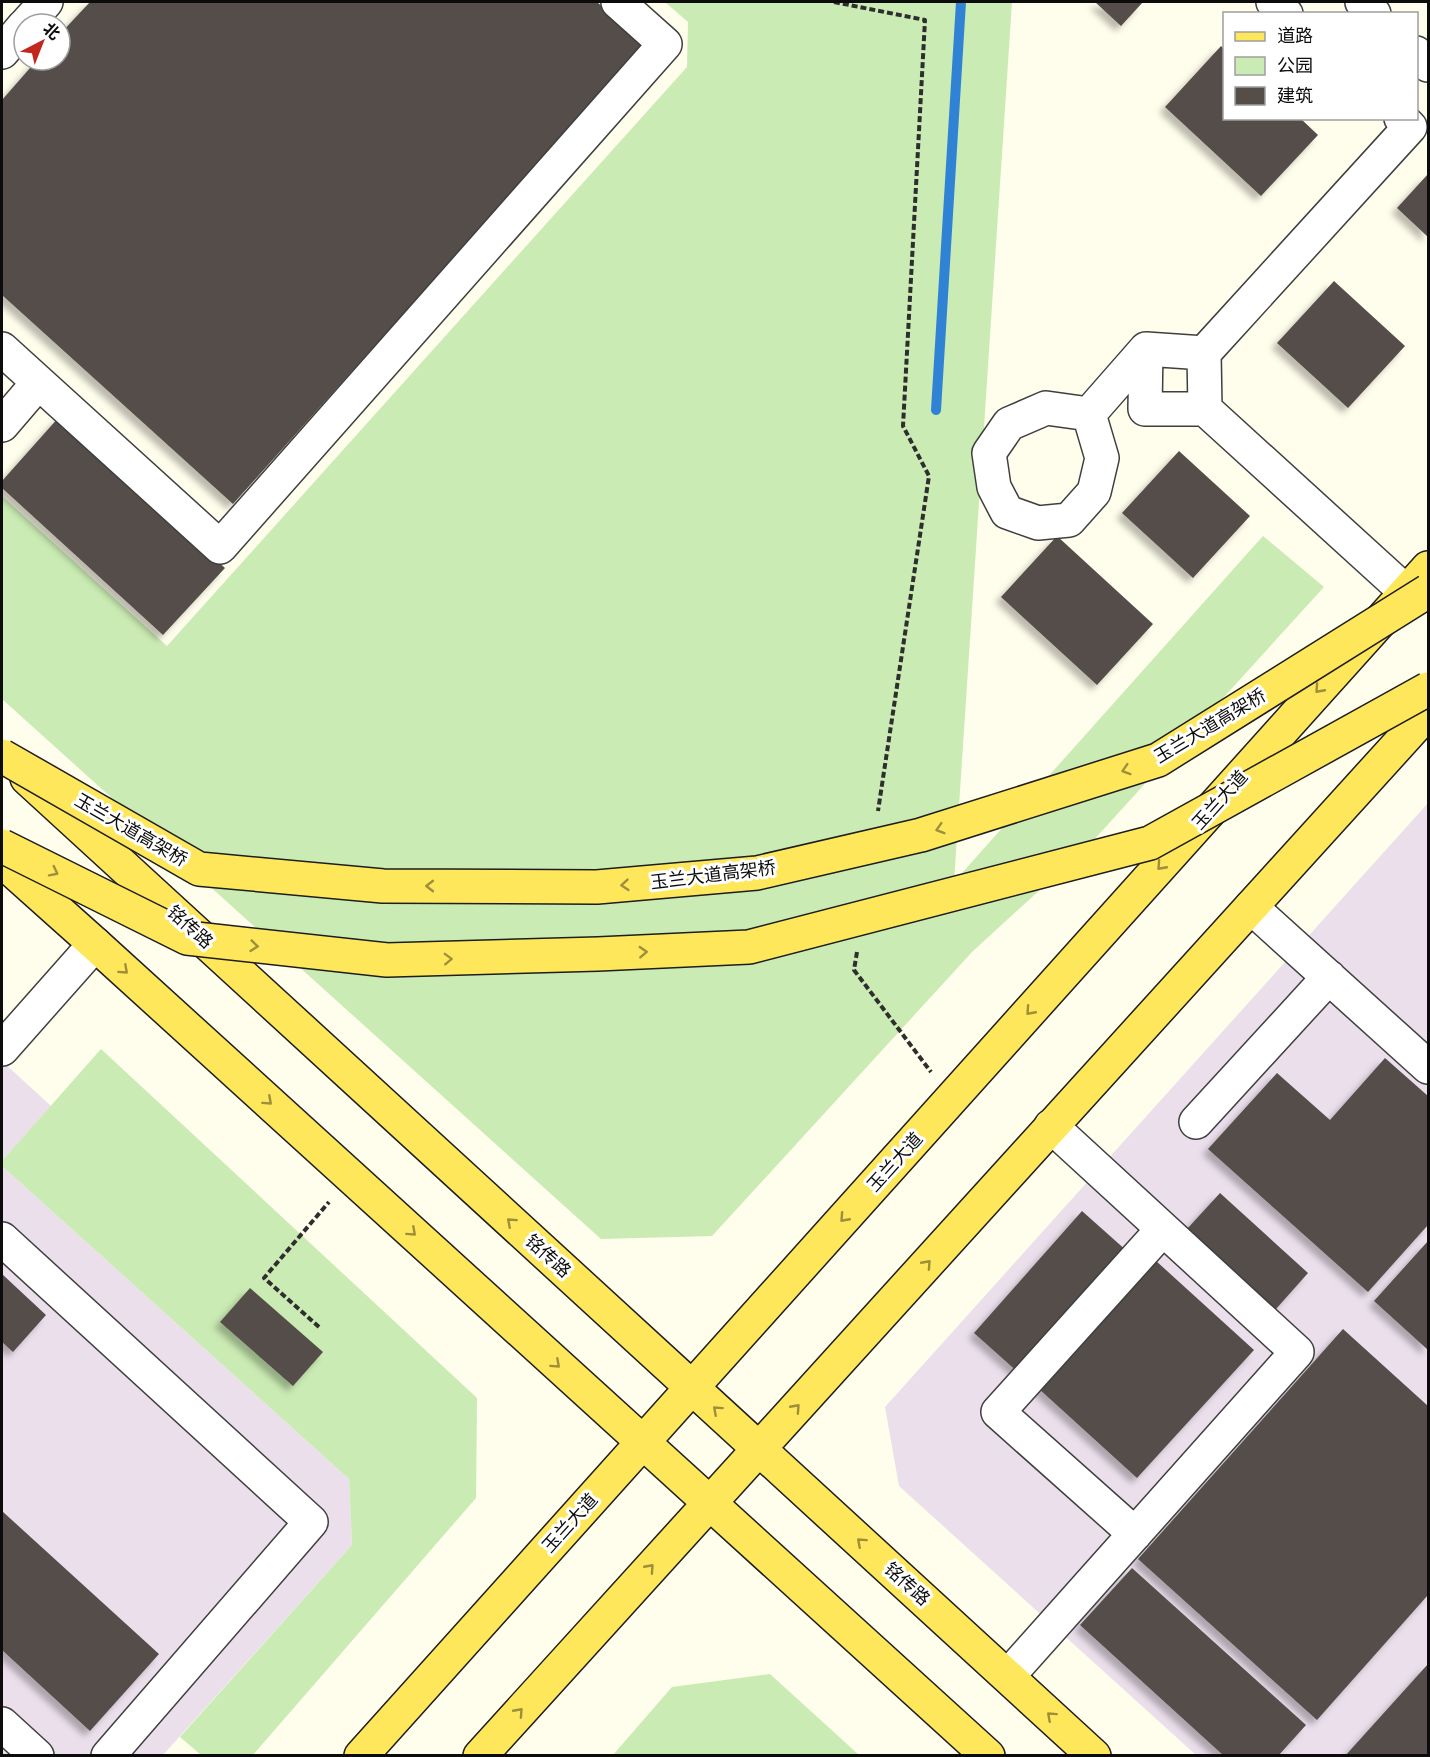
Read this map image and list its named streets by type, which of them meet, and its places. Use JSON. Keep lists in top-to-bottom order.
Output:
{
  "streets": {
    "main road": ["玉兰大道高架桥", "玉兰大道", "铭传路"]
  },
  "crossings": [
    ["玉兰大道高架桥", "玉兰大道"],
    ["玉兰大道高架桥", "铭传路"],
    ["玉兰大道", "铭传路"]
  ],
  "legend": ["道路", "公园", "建筑"],
  "north": "top right"
}
